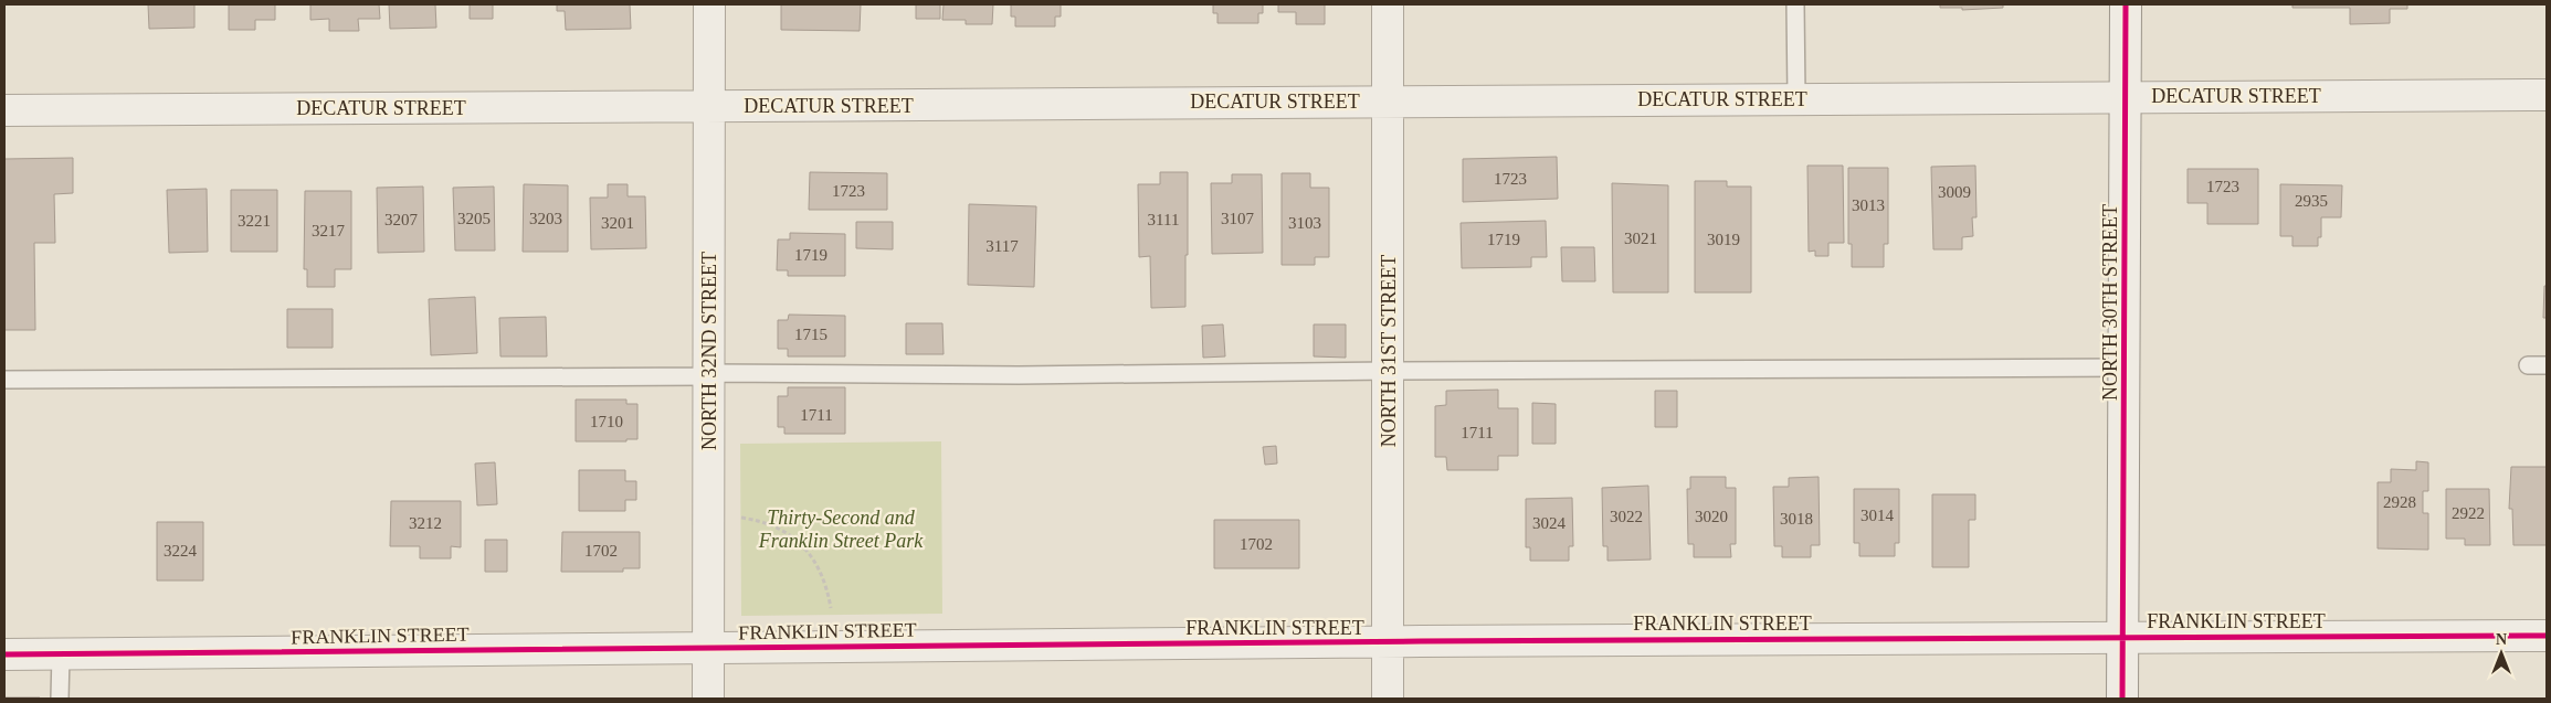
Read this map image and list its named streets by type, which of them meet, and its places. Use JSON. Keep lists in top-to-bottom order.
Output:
{
  "streets": {
    "street": [
      "DECATUR STREET",
      "NORTH 30TH STREET",
      "NORTH 32ND STREET",
      "NORTH 31ST STREET",
      "FRANKLIN STREET"
    ]
  },
  "crossings": [
    ["DECATUR STREET", "NORTH 30TH STREET"],
    ["DECATUR STREET", "NORTH 32ND STREET"],
    ["DECATUR STREET", "NORTH 31ST STREET"],
    ["NORTH 30TH STREET", "FRANKLIN STREET"],
    ["NORTH 32ND STREET", "FRANKLIN STREET"],
    ["NORTH 31ST STREET", "FRANKLIN STREET"]
  ],
  "parks": ["Thirty-Second and Franklin Street Park"],
  "house_numbers": [
    "1723",
    "1723",
    "1723",
    "3009",
    "2935",
    "3013",
    "3205",
    "3203",
    "3107",
    "3207",
    "3111",
    "3221",
    "3201",
    "3103",
    "3217",
    "3021",
    "1719",
    "3019",
    "3117",
    "1719",
    "1715",
    "1711",
    "1710",
    "1711",
    "2928",
    "2922",
    "3014",
    "3022",
    "3020",
    "3018",
    "3212",
    "3024",
    "1702",
    "3224",
    "1702"
  ],
  "north": "top"
}
